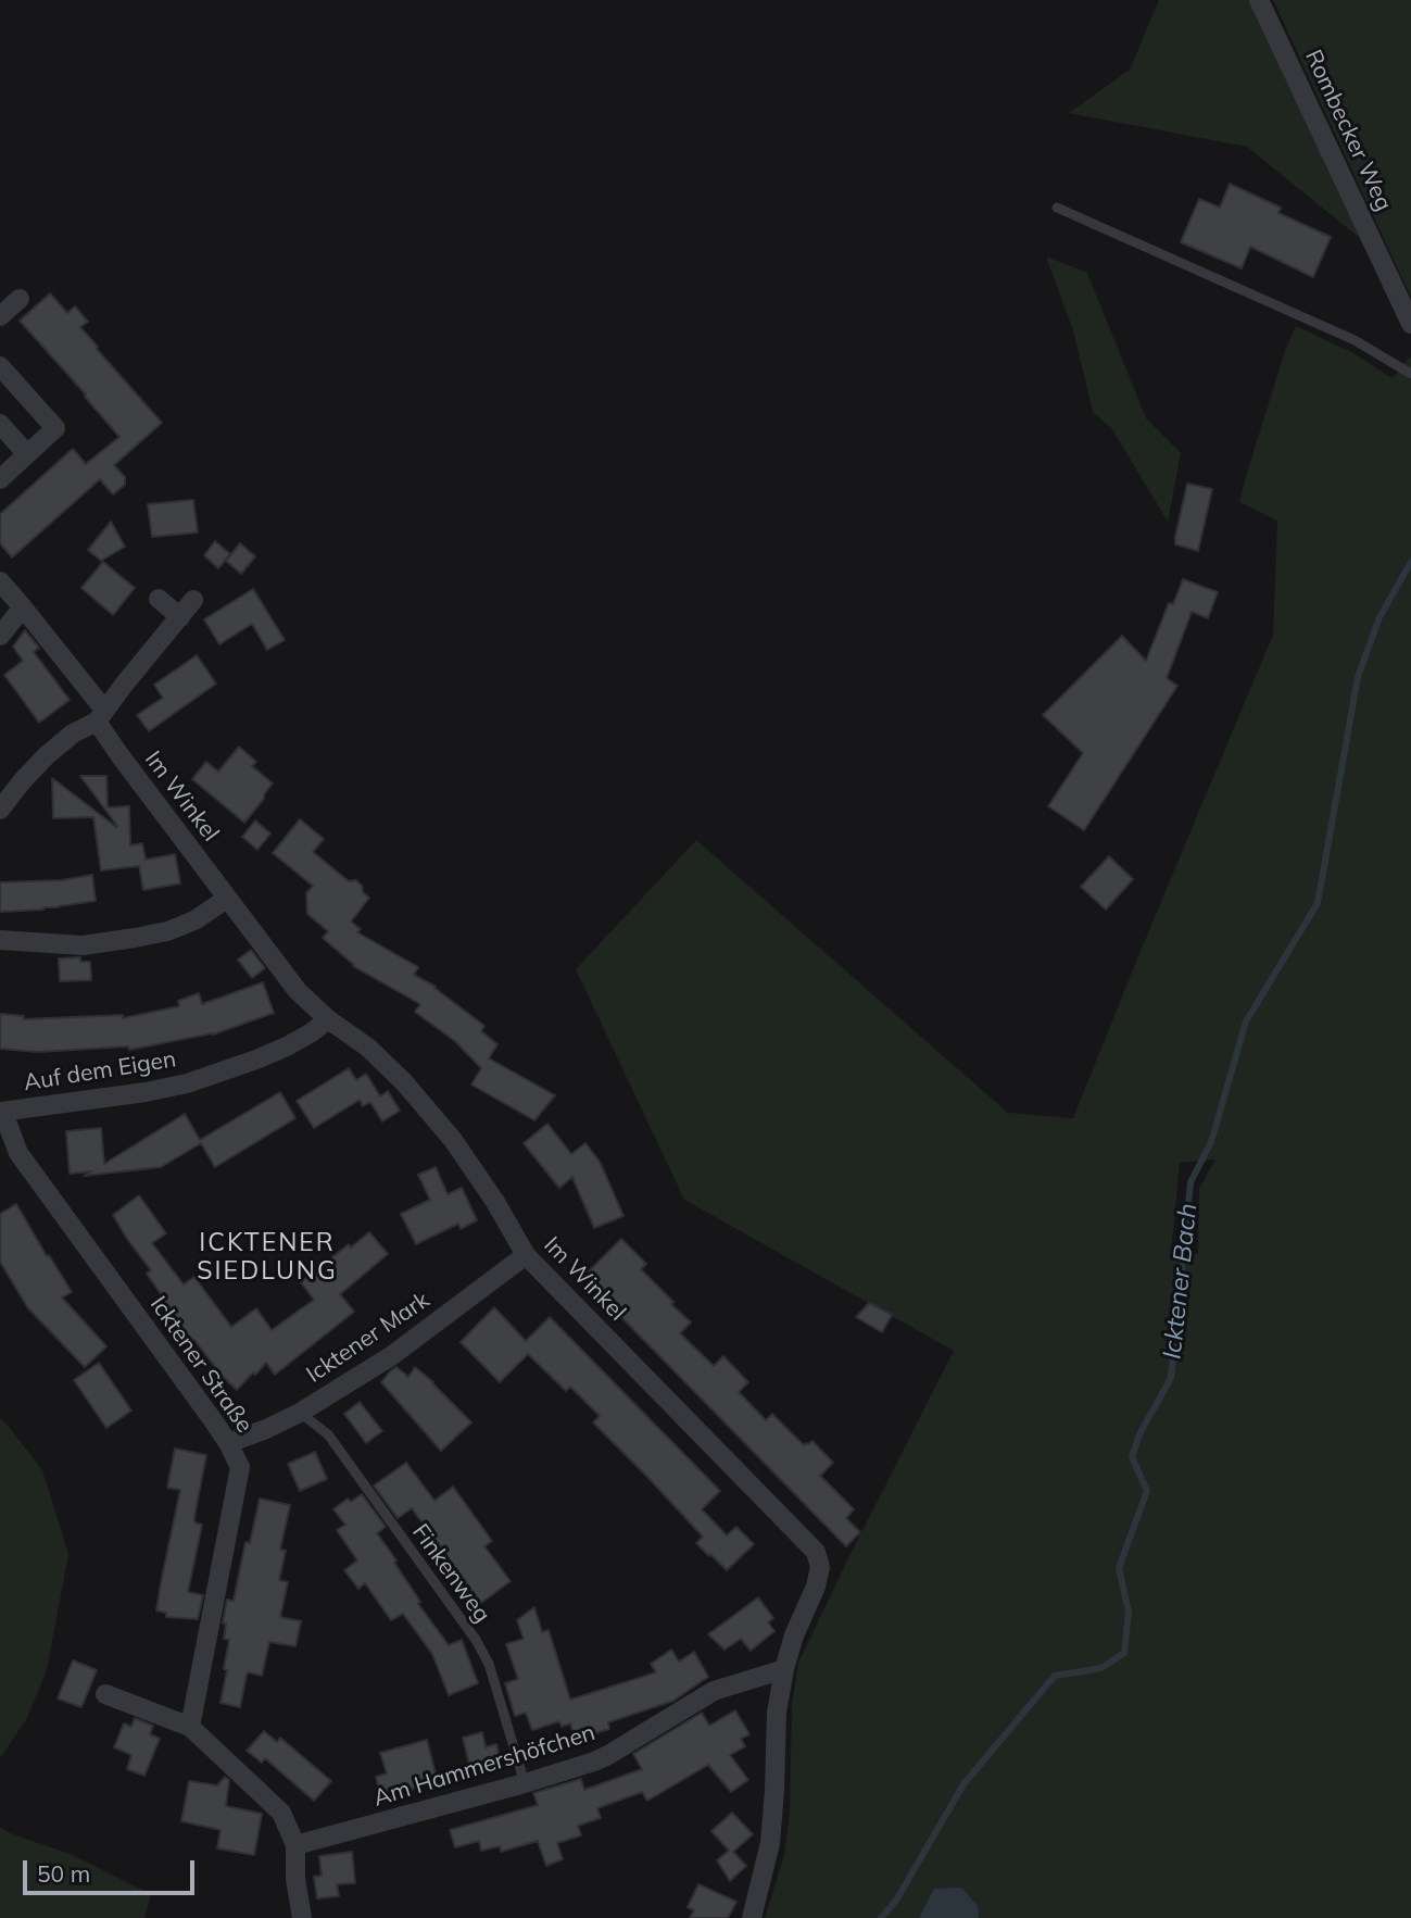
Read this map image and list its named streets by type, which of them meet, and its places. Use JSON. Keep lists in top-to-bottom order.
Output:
{
  "streets": {
    "street": [
      "Rombecker Weg",
      "Im Winkel",
      "Auf dem Eigen",
      "Icktener Mark",
      "Icktener Straße",
      "Am Hammershöfchen"
    ],
    "lane": ["Finkenweg"]
  },
  "crossings": [
    ["Im Winkel", "Auf dem Eigen"],
    ["Im Winkel", "Icktener Mark"],
    ["Im Winkel", "Am Hammershöfchen"],
    ["Auf dem Eigen", "Icktener Straße"],
    ["Icktener Mark", "Icktener Straße"],
    ["Icktener Mark", "Finkenweg"],
    ["Finkenweg", "Am Hammershöfchen"]
  ],
  "districts": ["ICKTENER SIEDLUNG"],
  "water": ["Icktener Bach"],
  "scale_bar": "50 m"
}
